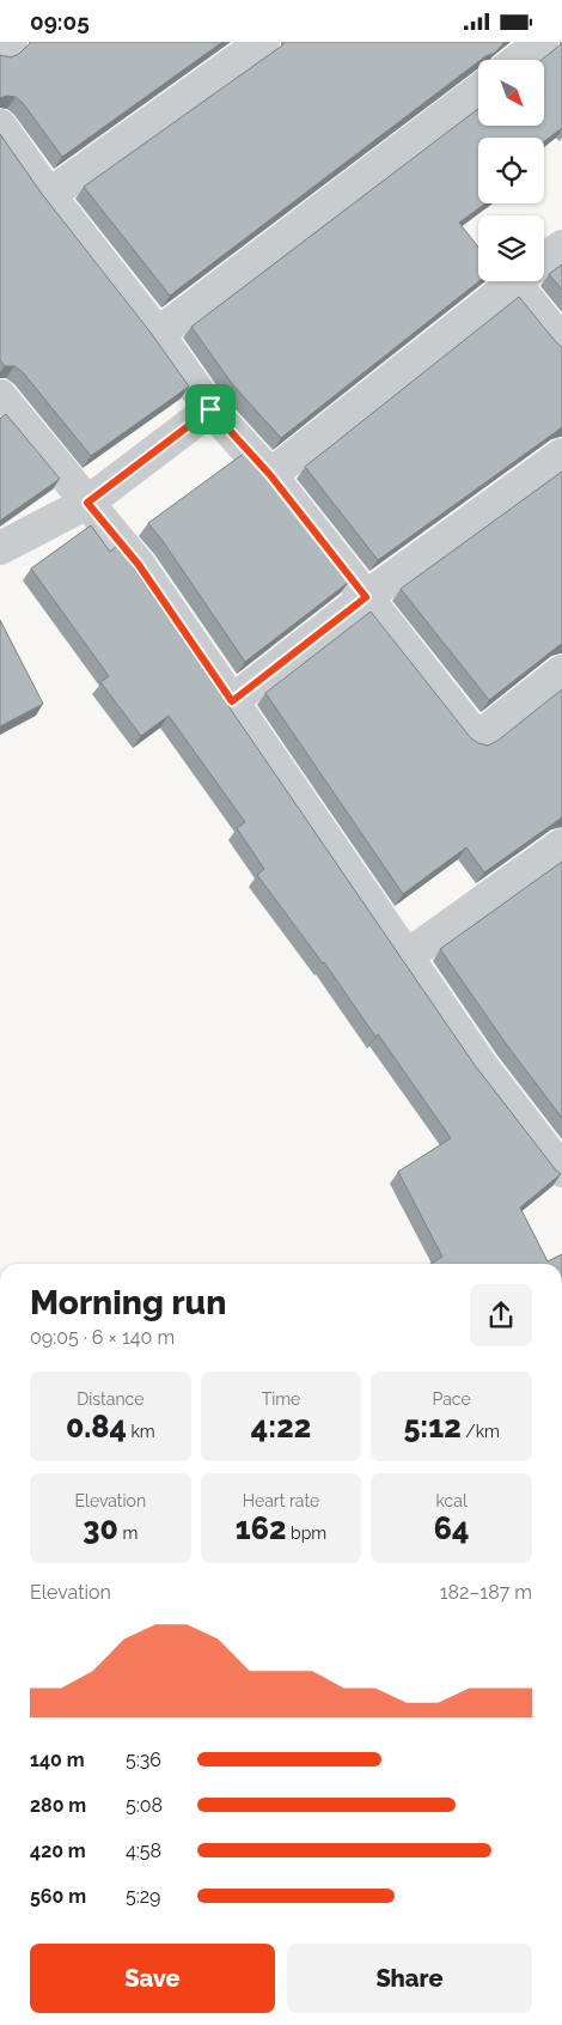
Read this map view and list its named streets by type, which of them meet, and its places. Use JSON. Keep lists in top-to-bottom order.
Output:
{
  "north": "bottom right",
  "page": {
    "status": "09:05",
    "heading": ["Morning run", "09:05 · 6 × 140 m"],
    "stats": [
      ["Distance", "0.84 km"],
      ["Time", "4:22"],
      ["Pace", "5:12 /km"],
      ["Elevation", "30 m"],
      ["Heart rate", "162 bpm"],
      ["kcal", "64"]
    ],
    "chart": ["Elevation", "182–187 m"],
    "list": [
      {
        "name": "140 m",
        "note": "5:36"
      },
      {
        "name": "280 m",
        "note": "5:08"
      },
      {
        "name": "420 m",
        "note": "4:58"
      },
      {
        "name": "560 m",
        "note": "5:29"
      }
    ],
    "buttons": ["Save", "Share"]
  }
}
